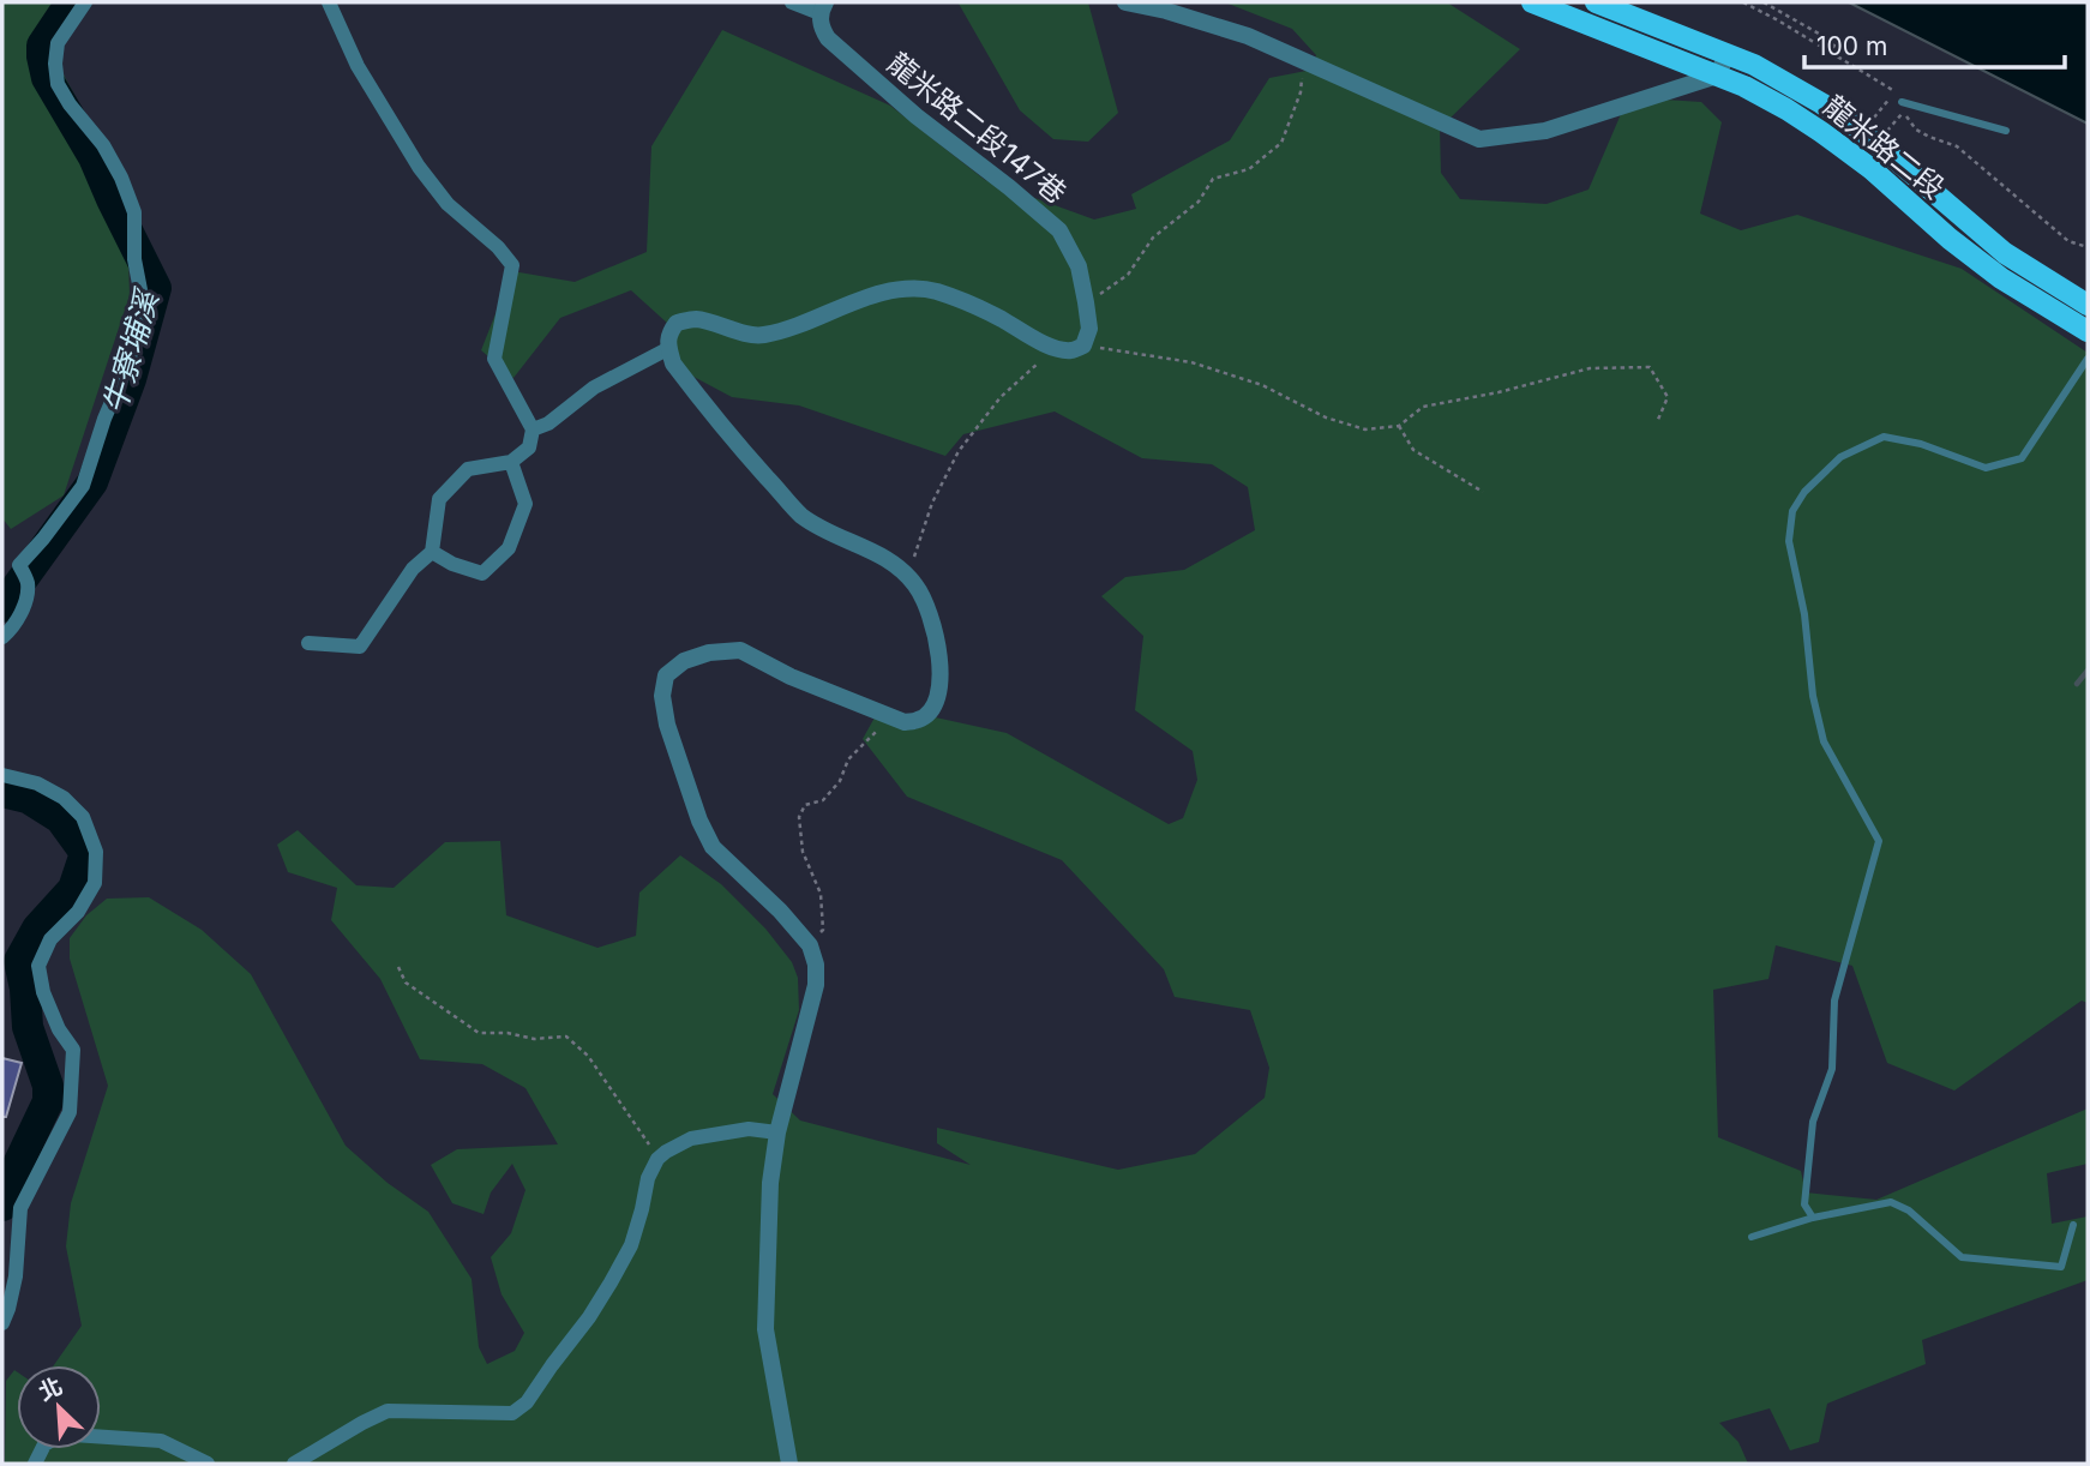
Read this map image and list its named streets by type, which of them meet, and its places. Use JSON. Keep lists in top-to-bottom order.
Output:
{
  "streets": {
    "main road": ["龍米路二段"],
    "street": ["龍米路二段147巷"]
  },
  "water": ["牛寮埔溪"],
  "scale_bar": "100 m",
  "north": "top left"
}
